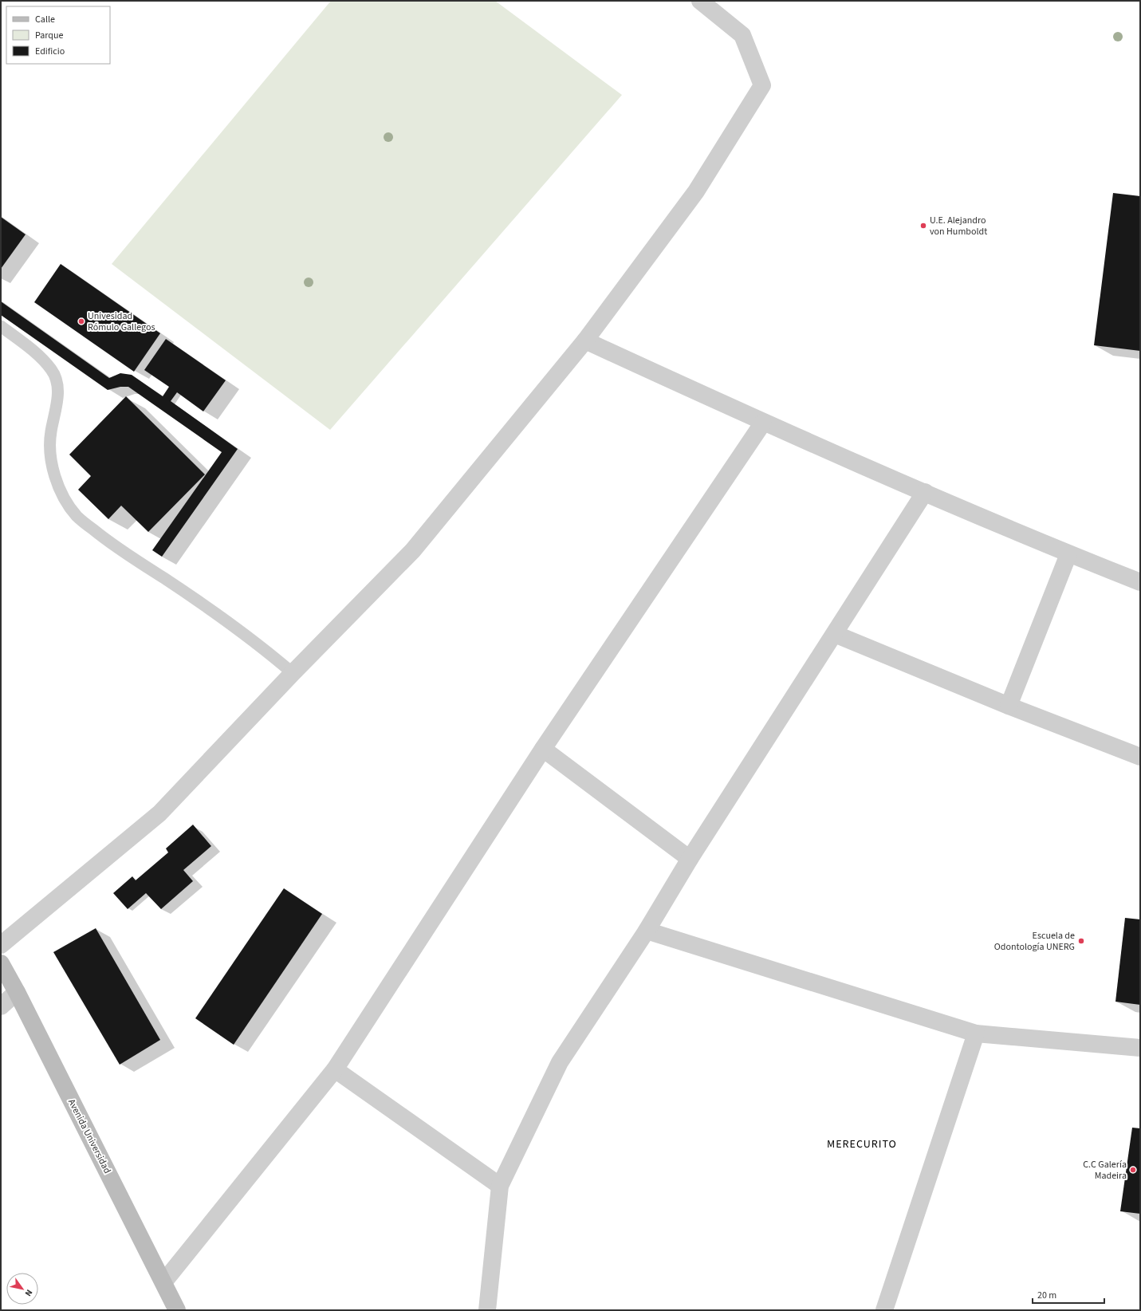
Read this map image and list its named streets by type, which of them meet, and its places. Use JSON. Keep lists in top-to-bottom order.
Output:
{
  "streets": {
    "main road": ["Avenida Universidad"]
  },
  "districts": ["MERECURITO"],
  "places": [
    "U.E. Alejandro von Humboldt",
    "Univesidad Rómulo Gallegos",
    "Escuela de Odontología UNERG",
    "C.C Galería Madeira"
  ],
  "legend": ["Calle", "Parque", "Edificio"],
  "scale_bar": "20 m",
  "north": "bottom right"
}
